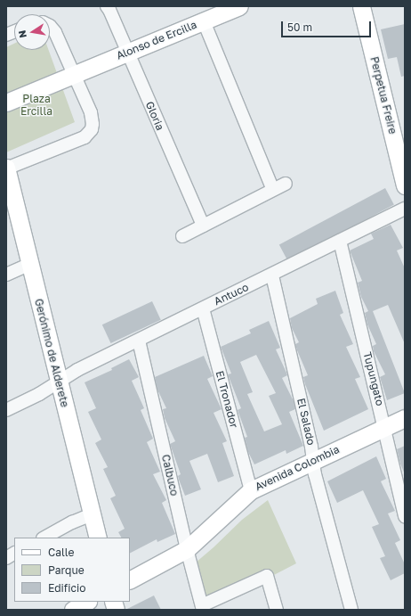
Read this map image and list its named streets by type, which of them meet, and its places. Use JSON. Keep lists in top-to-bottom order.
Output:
{
  "streets": {
    "street": [
      "Alonso de Ercilla",
      "Perpetua Freire",
      "Gloria",
      "Antuco",
      "Gerónimo de Alderete",
      "Tupungato",
      "El Tronador",
      "El Salado",
      "Avenida Colombia",
      "Calbuco"
    ]
  },
  "crossings": [
    ["Alonso de Ercilla", "Gloria"],
    ["Antuco", "Gerónimo de Alderete"],
    ["Antuco", "Tupungato"],
    ["Antuco", "El Tronador"],
    ["Antuco", "El Salado"],
    ["Antuco", "Calbuco"],
    ["Tupungato", "Avenida Colombia"],
    ["El Tronador", "Avenida Colombia"],
    ["El Salado", "Avenida Colombia"],
    ["Avenida Colombia", "Calbuco"]
  ],
  "parks": ["Plaza Ercilla"],
  "legend": ["Calle", "Parque", "Edificio"],
  "scale_bar": "50 m",
  "north": "left"
}
